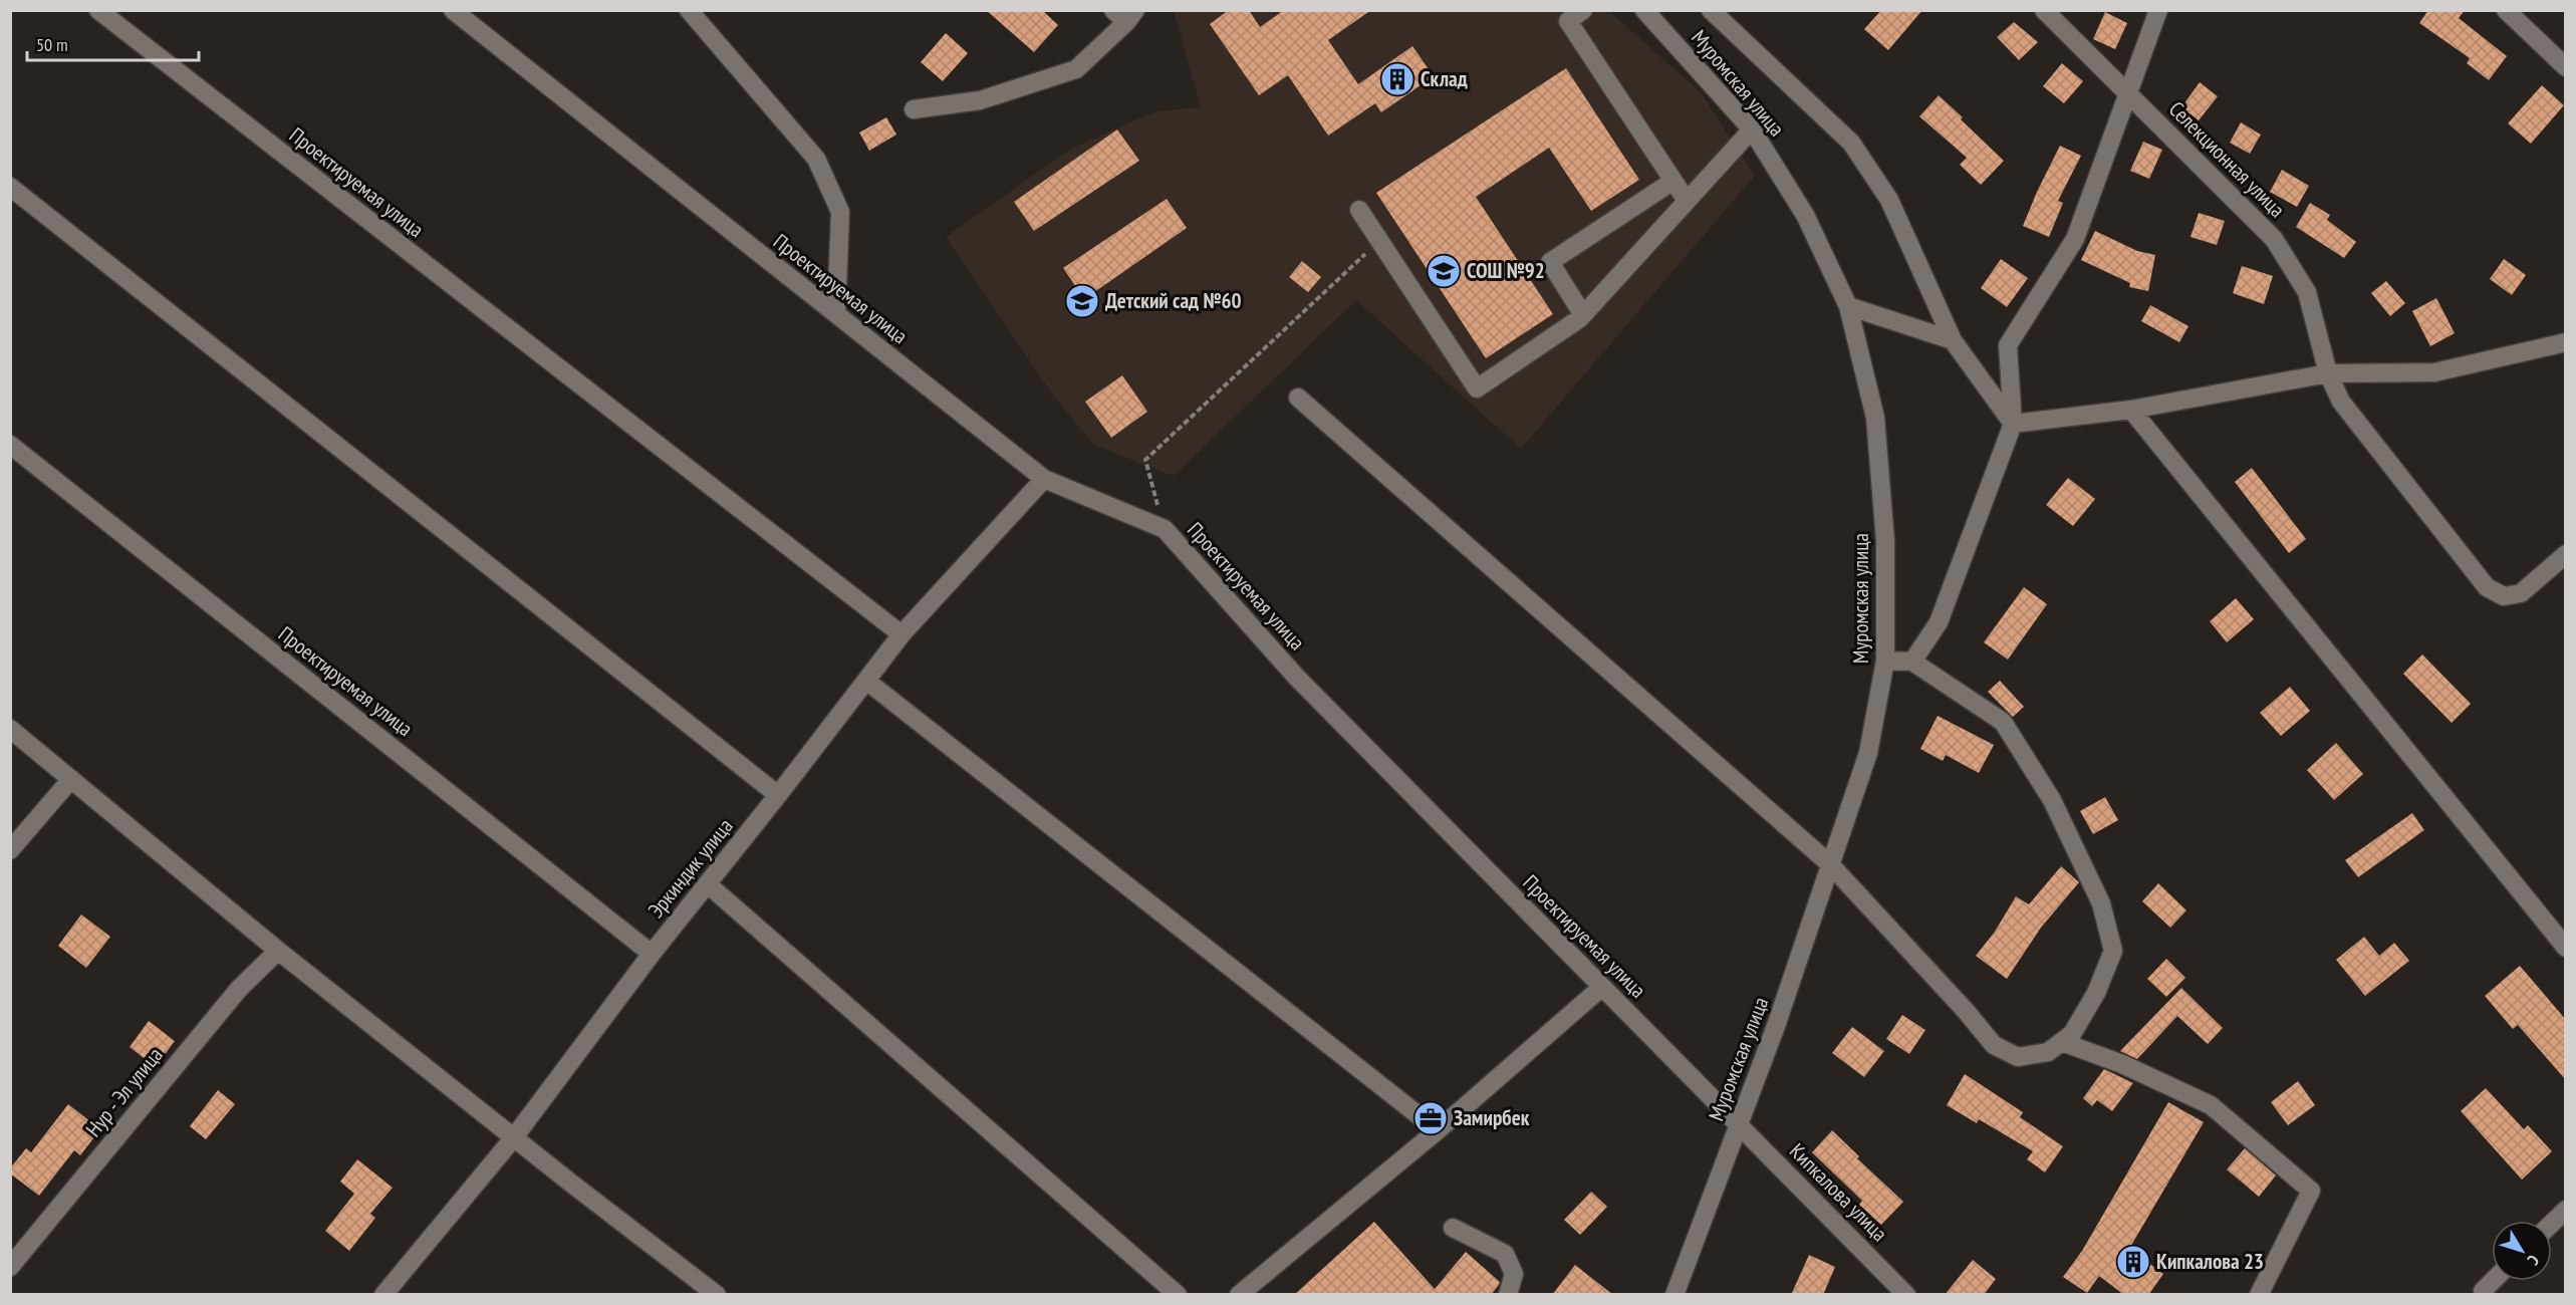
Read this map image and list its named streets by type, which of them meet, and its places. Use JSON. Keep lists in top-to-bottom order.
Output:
{
  "streets": {
    "street": [
      "Муромская улица",
      "Селекционная улица",
      "Проектируемая улица",
      "Эркиндик улица",
      "Нур - Эл улица",
      "Кипкалова улица"
    ]
  },
  "crossings": [
    ["Муромская улица", "Проектируемая улица"],
    ["Муромская улица", "Кипкалова улица"],
    ["Проектируемая улица", "Эркиндик улица"],
    ["Проектируемая улица", "Кипкалова улица"]
  ],
  "places": {
    "building": ["Склад", "Кипкалова 23"],
    "school or university": ["СОШ №92", "Детский сад №60"],
    "office": ["Замирбек"]
  },
  "scale_bar": "50 m",
  "north": "bottom right"
}
